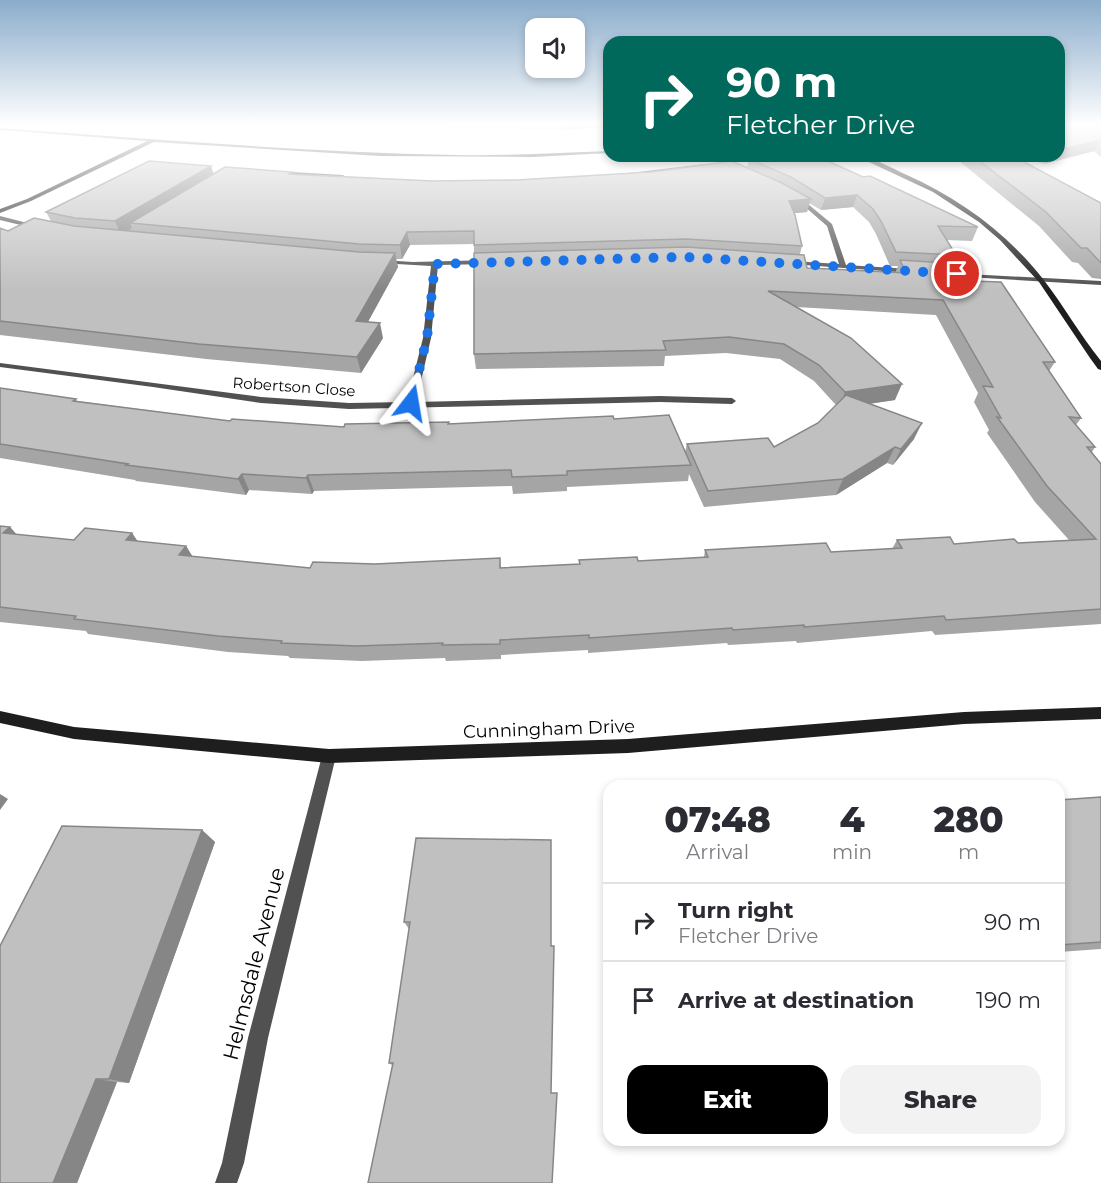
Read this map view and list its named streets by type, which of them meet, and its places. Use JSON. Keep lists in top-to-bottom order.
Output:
{
  "streets": {
    "street": ["Robertson Close", "Cunningham Drive", "Helmsdale Avenue"]
  },
  "crossings": [
    ["Cunningham Drive", "Helmsdale Avenue"]
  ],
  "page": {
    "turn": ["90 m", "Fletcher Drive"],
    "eta": [
      "07:48",
      "Arrival",
      "4",
      "min",
      "280",
      "m"
    ],
    "list": [
      {
        "name": "Turn right",
        "note": "Fletcher Drive",
        "value": "90 m"
      },
      {
        "name": "Arrive at destination",
        "value": "190 m"
      }
    ],
    "buttons": ["Exit", "Share"]
  }
}
